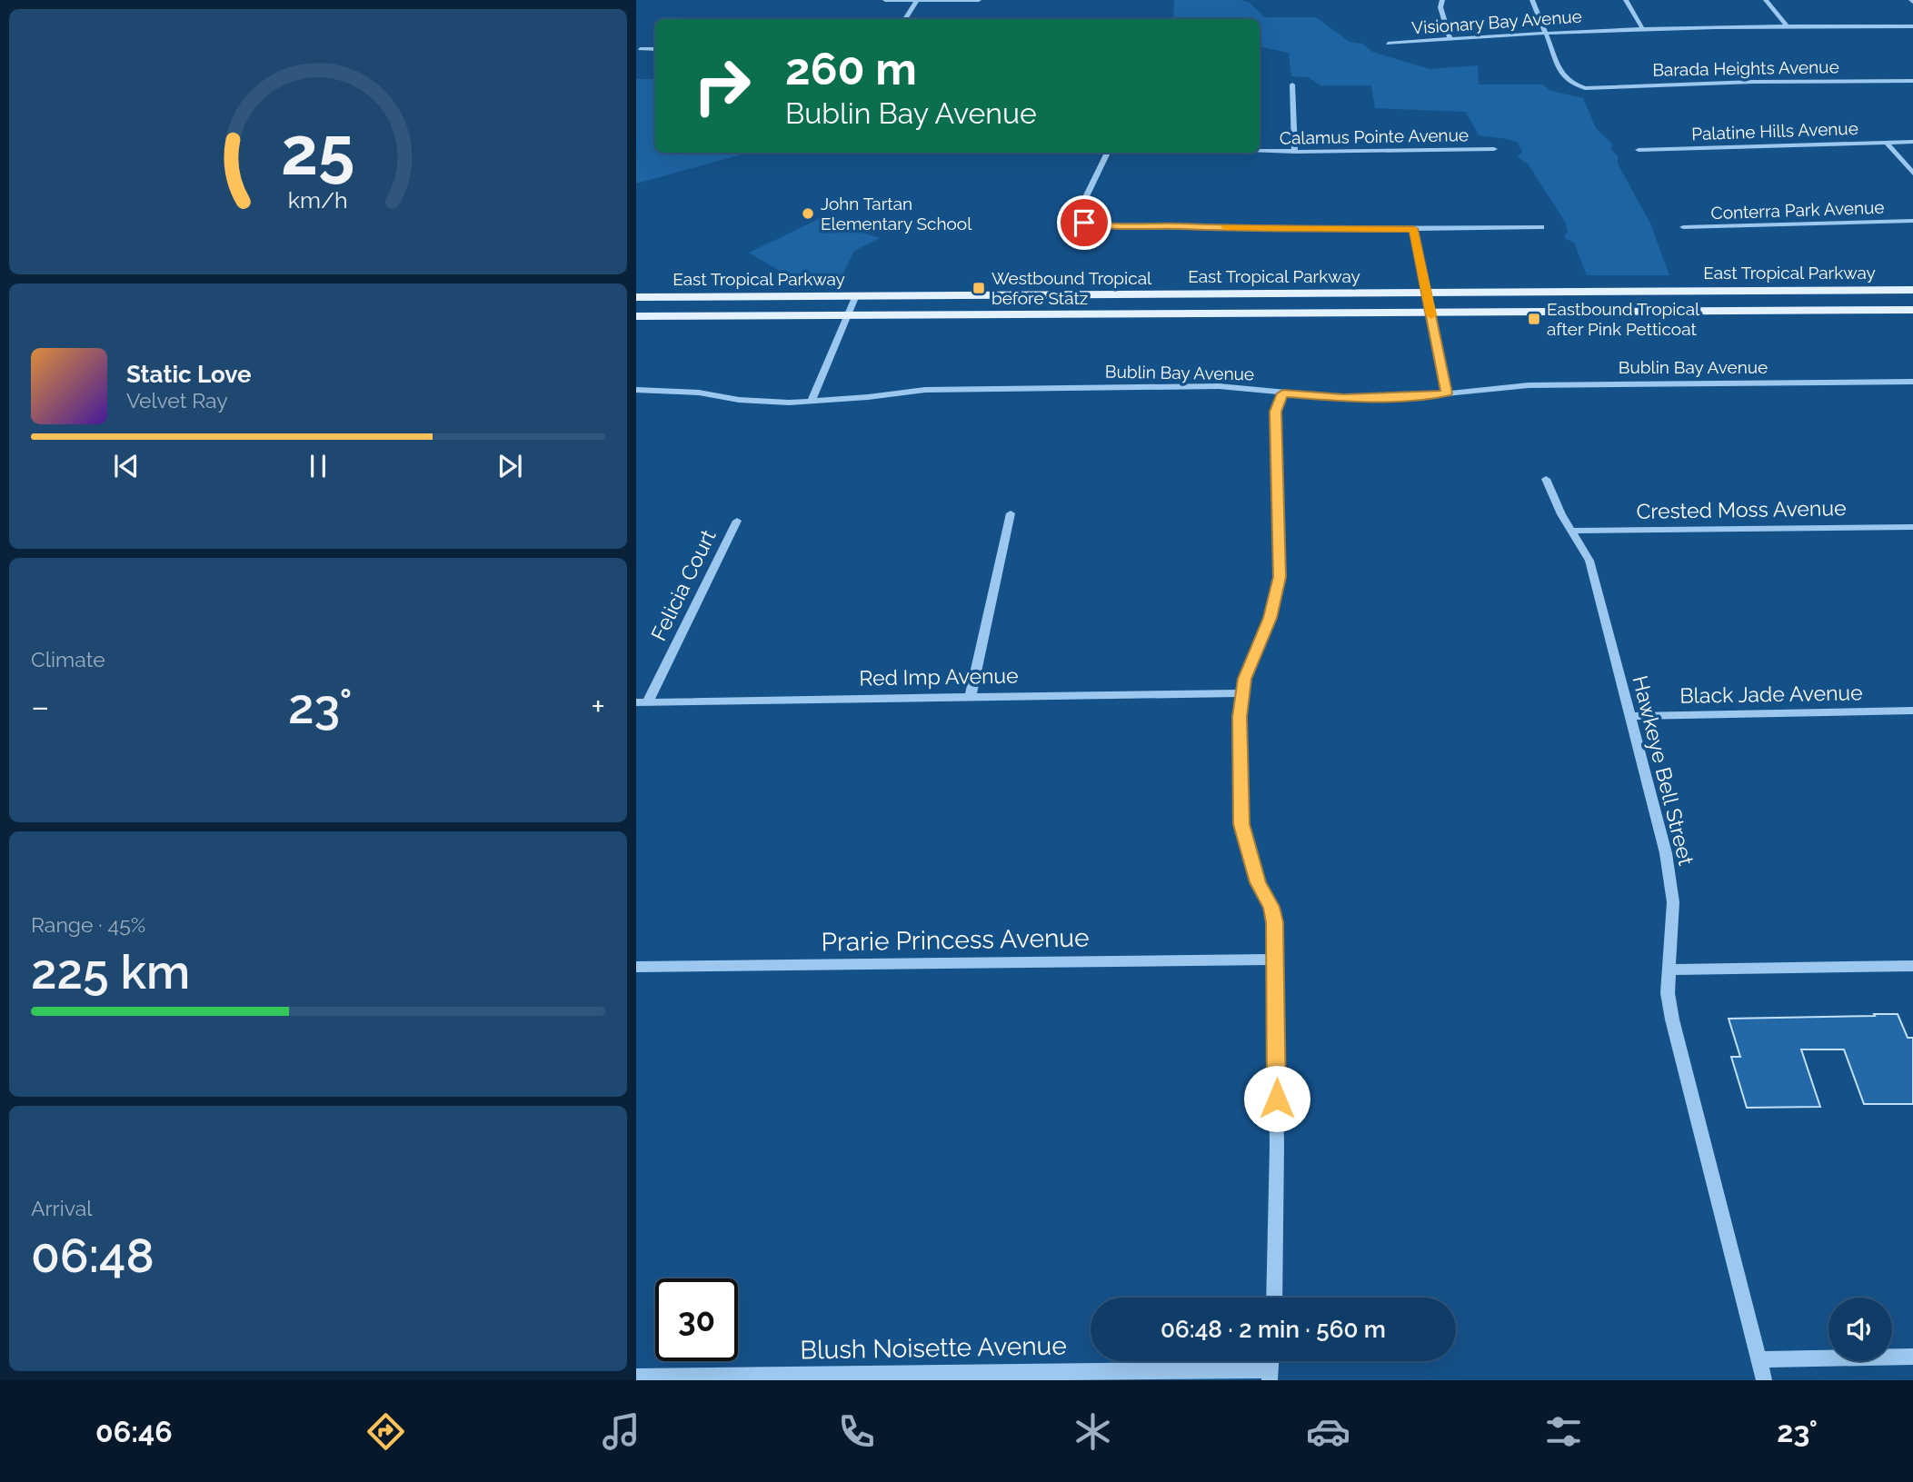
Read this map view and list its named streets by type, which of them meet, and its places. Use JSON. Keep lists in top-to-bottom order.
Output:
{
  "streets": {
    "main road": ["East Tropical Parkway"],
    "street": [
      "Visionary Bay Avenue",
      "Barada Heights Avenue",
      "Palatine Hills Avenue",
      "Calamus Pointe Avenue",
      "Conterra Park Avenue",
      "Bublin Bay Avenue",
      "Crested Moss Avenue",
      "Felicia Court",
      "Red Imp Avenue",
      "Black Jade Avenue",
      "Hawkeye Bell Street",
      "Prarie Princess Avenue",
      "Blush Noisette Avenue"
    ]
  },
  "crossings": [
    ["Visionary Bay Avenue", "Barada Heights Avenue"],
    ["Crested Moss Avenue", "Hawkeye Bell Street"],
    ["Felicia Court", "Red Imp Avenue"],
    ["Black Jade Avenue", "Hawkeye Bell Street"]
  ],
  "places": {
    "other": ["John Tartan Elementary School"],
    "transit": ["Westbound Tropical before Statz", "Eastbound Tropical after Pink Petticoat"]
  },
  "page": {
    "turn": ["260 m", "Bublin Bay Avenue"],
    "song": ["Static Love", "Velvet Ray"],
    "tile": [
      "Climate",
      ["Range · 45%", "225 km"],
      ["Arrival", "06:48"]
    ],
    "heat": ["−", "23°", "+"],
    "limit": "30",
    "trip": "06:48 · 2 min · 560 m",
    "tabs": ["06:46", "23°"],
    "gauge": ["25", "km/h"]
  }
}
